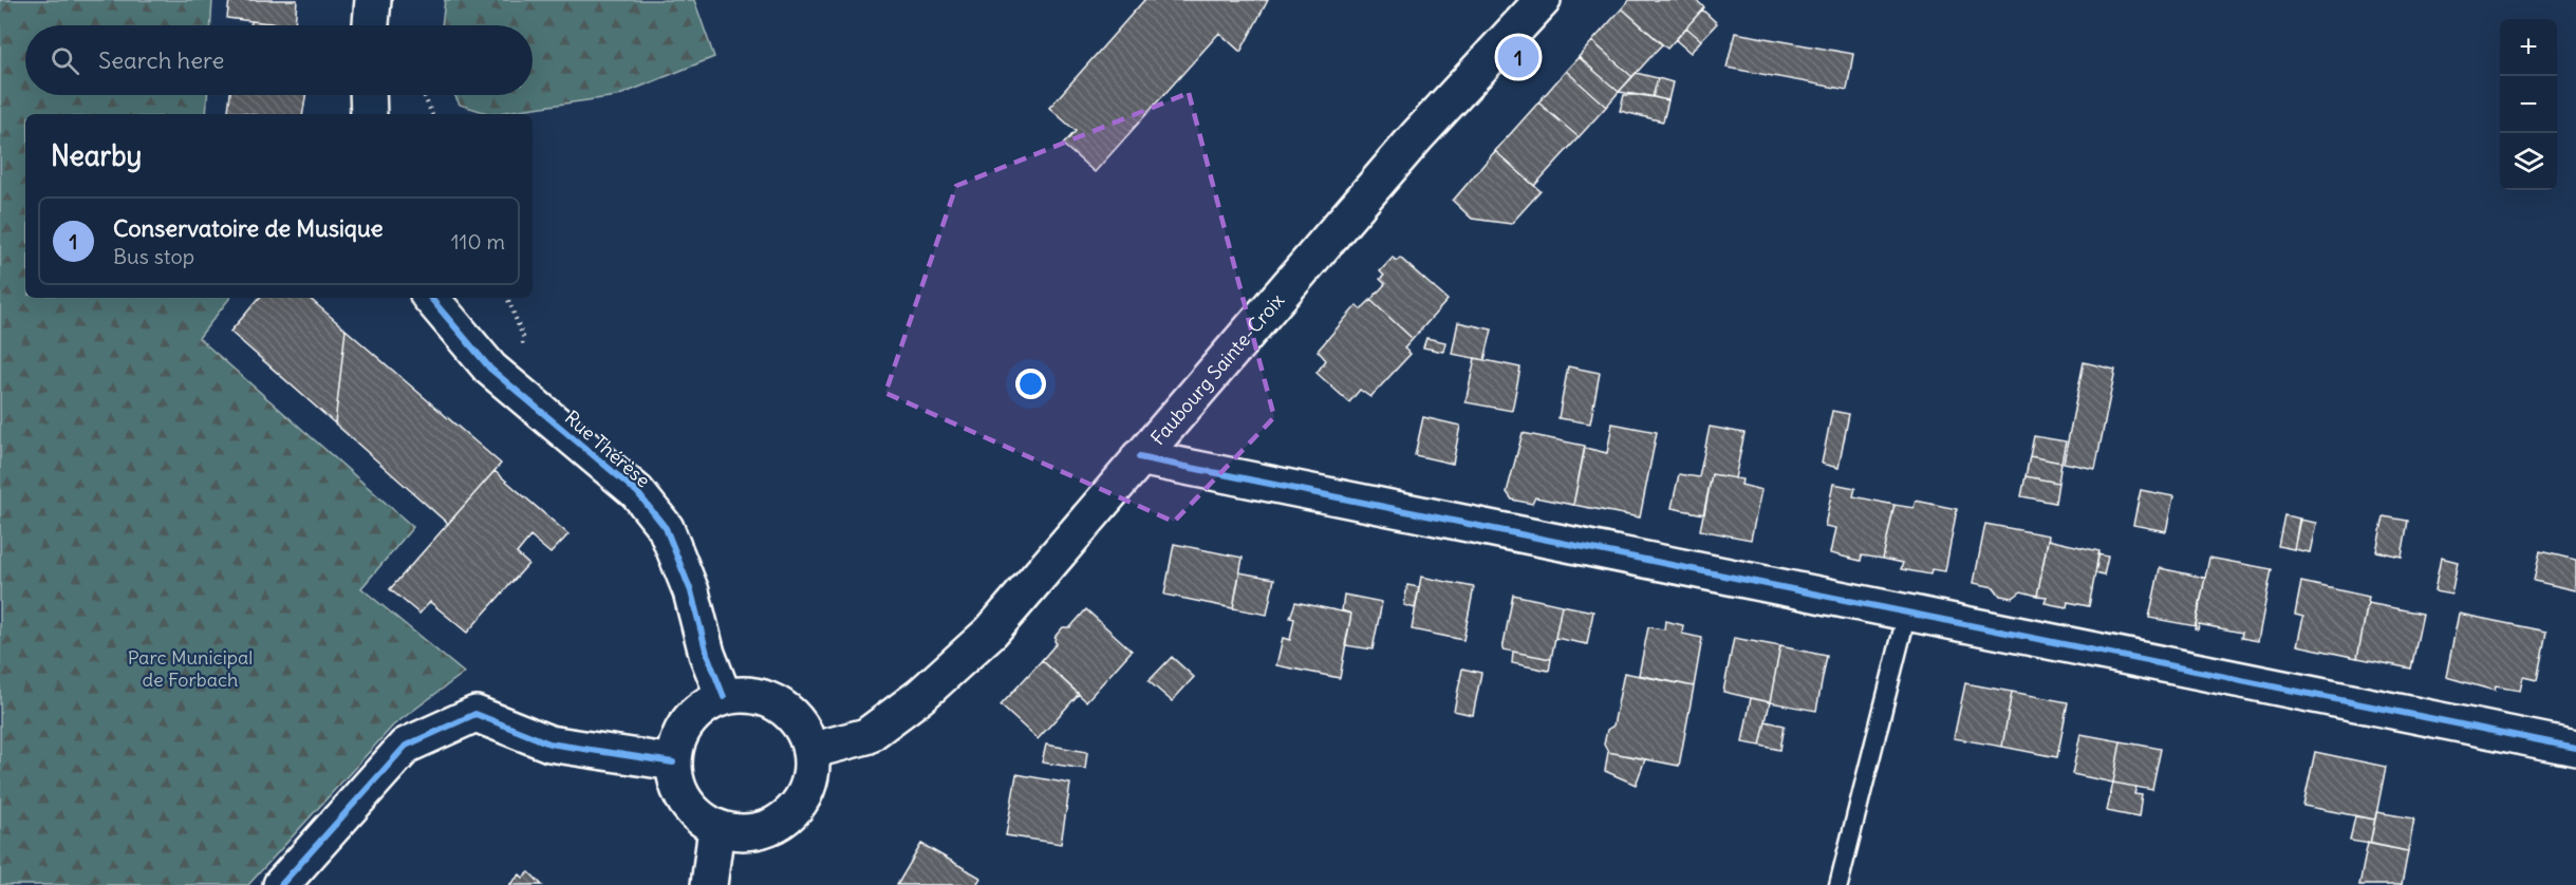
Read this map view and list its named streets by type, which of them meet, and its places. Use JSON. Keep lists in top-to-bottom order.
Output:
{
  "streets": {
    "street": ["Faubourg Sainte-Croix", "Rue Thérèse"]
  },
  "crossings": [
    ["Faubourg Sainte-Croix", "Rue Thérèse"]
  ],
  "parks": ["Parc Municipal de Forbach"],
  "page": {
    "map_buttons": ["+", "−"],
    "search": "Search here",
    "pins": "1",
    "heading": "Nearby",
    "list": [
      {
        "mark": "1",
        "name": "Conservatoire de Musique",
        "note": "Bus stop",
        "value": "110 m"
      }
    ]
  }
}
